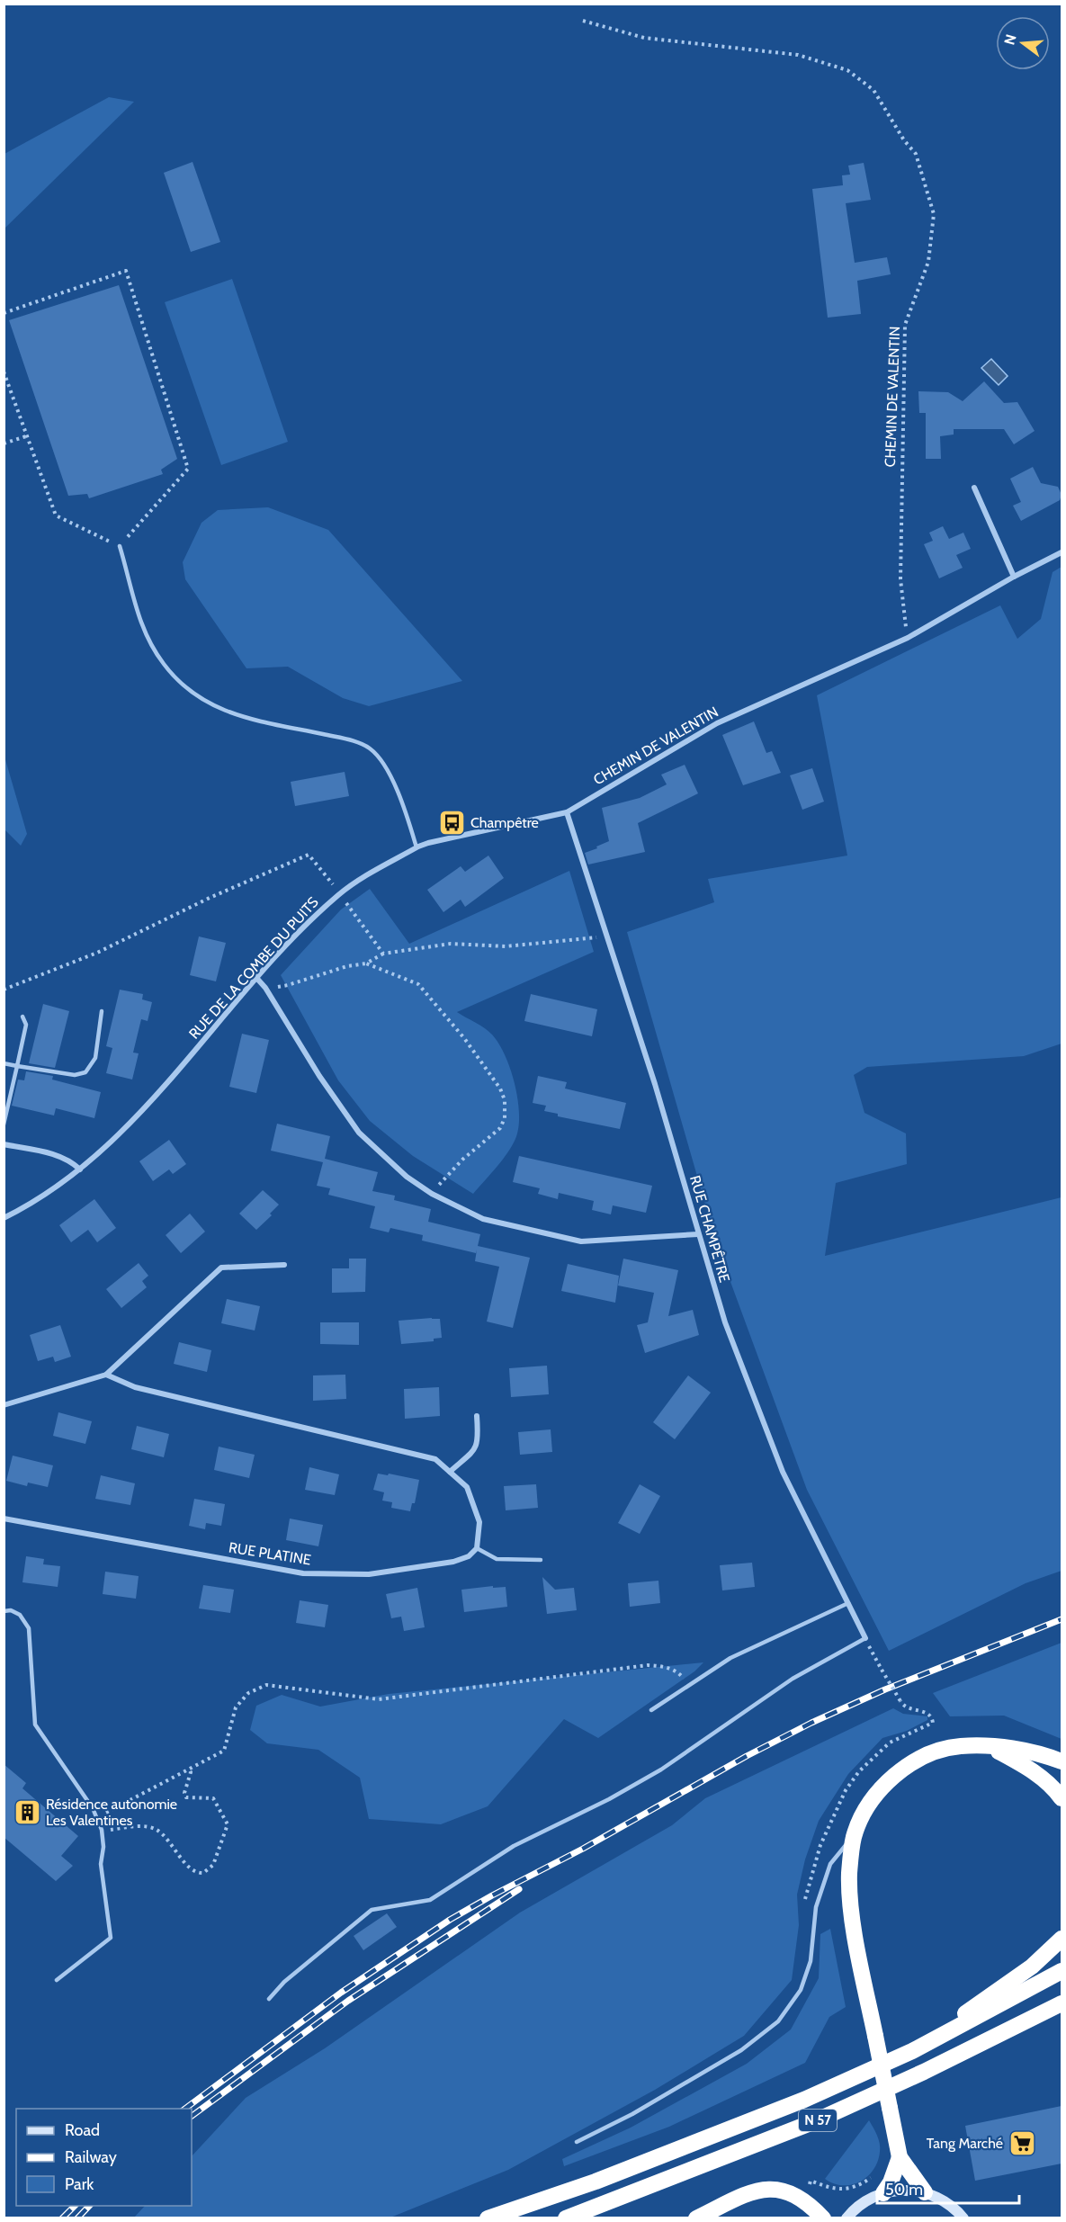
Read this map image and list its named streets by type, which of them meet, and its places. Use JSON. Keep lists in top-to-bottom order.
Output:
{
  "streets": {
    "highway": ["N 57"],
    "street": [
      "CHEMIN DE VALENTIN",
      "RUE DE LA COMBE DU PUITS",
      "RUE CHAMPÊTRE",
      "RUE PLATINE"
    ]
  },
  "crossings": [
    ["CHEMIN DE VALENTIN", "RUE DE LA COMBE DU PUITS"],
    ["CHEMIN DE VALENTIN", "RUE CHAMPÊTRE"],
    ["RUE DE LA COMBE DU PUITS", "RUE CHAMPÊTRE"]
  ],
  "places": {
    "bus stop": ["Champêtre"],
    "building": ["Résidence autonomie Les Valentines"],
    "supermarket": ["Tang Marché"]
  },
  "legend": ["Road", "Railway", "Park"],
  "scale_bar": "50 m",
  "north": "left"
}
